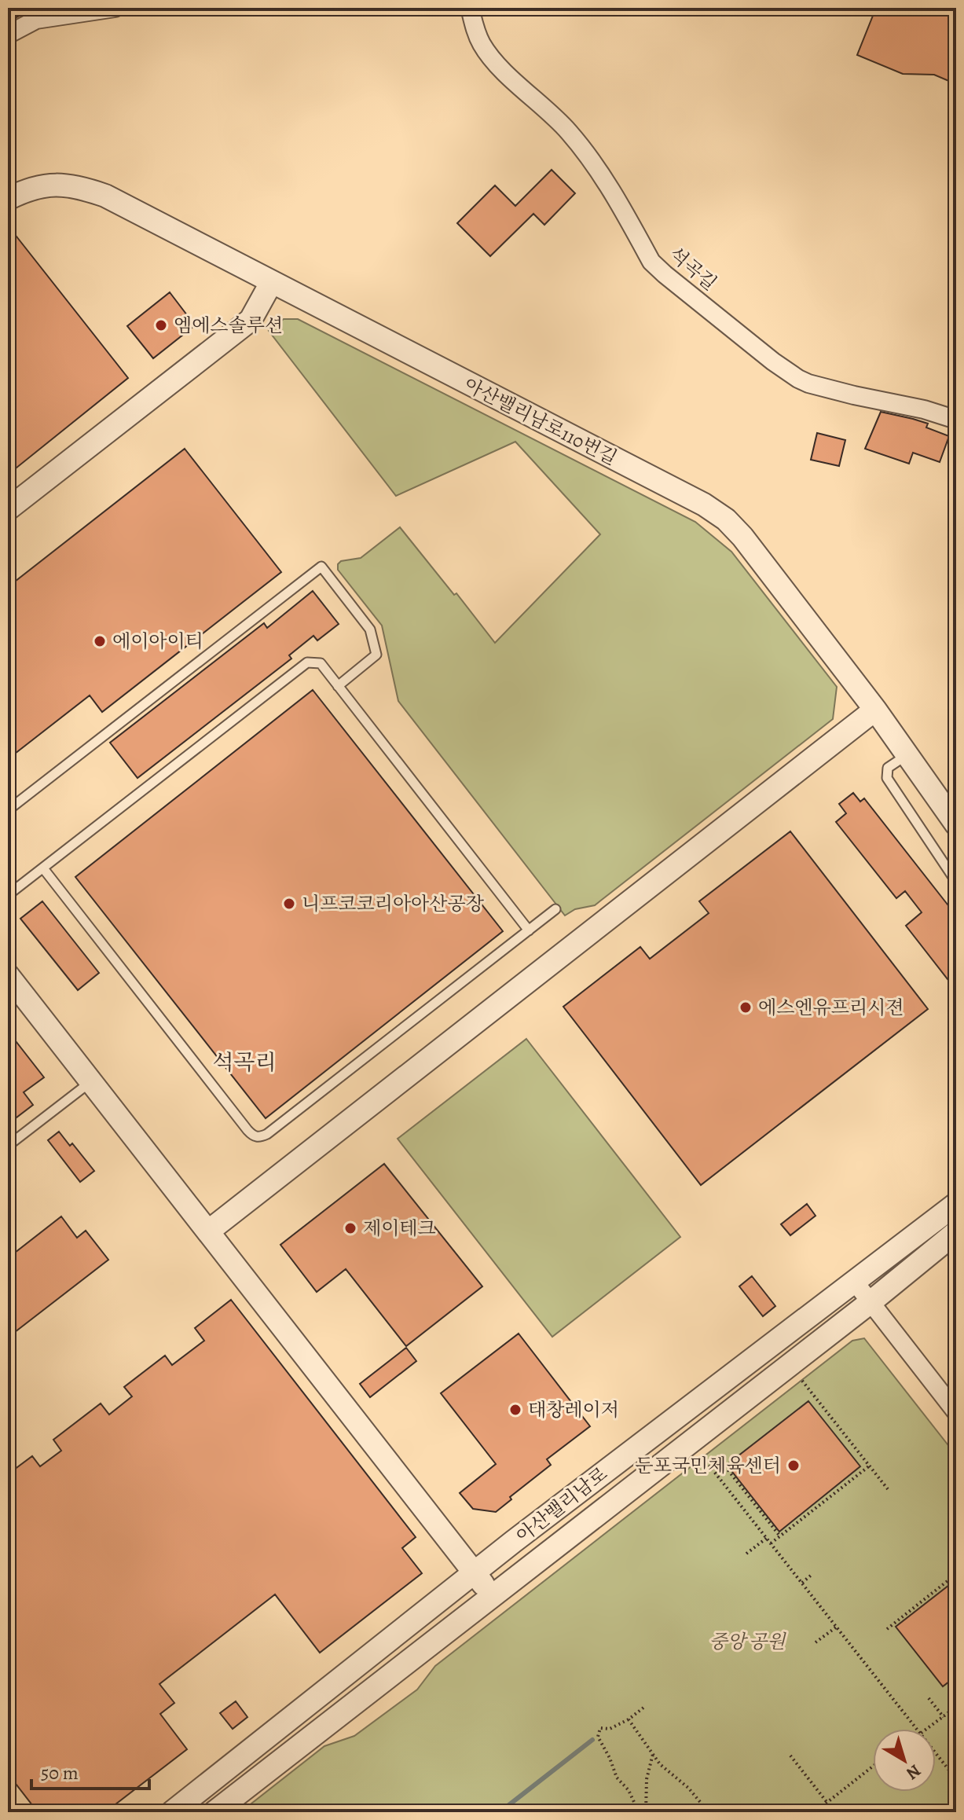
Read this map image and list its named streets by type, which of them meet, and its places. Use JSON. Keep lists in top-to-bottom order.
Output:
{
  "streets": {
    "street": ["석곡길", "아산밸리남로110번길", "아산밸리남로"]
  },
  "districts": ["석곡리"],
  "parks": ["중앙 공원"],
  "places": [
    "엠에스솔루션",
    "에이아이티",
    "니프코코리아아산공장",
    "에스엔유프리시젼",
    "제이테크",
    "태창레이저",
    "둔포국민체육센터"
  ],
  "scale_bar": "50 m",
  "north": "bottom right"
}
